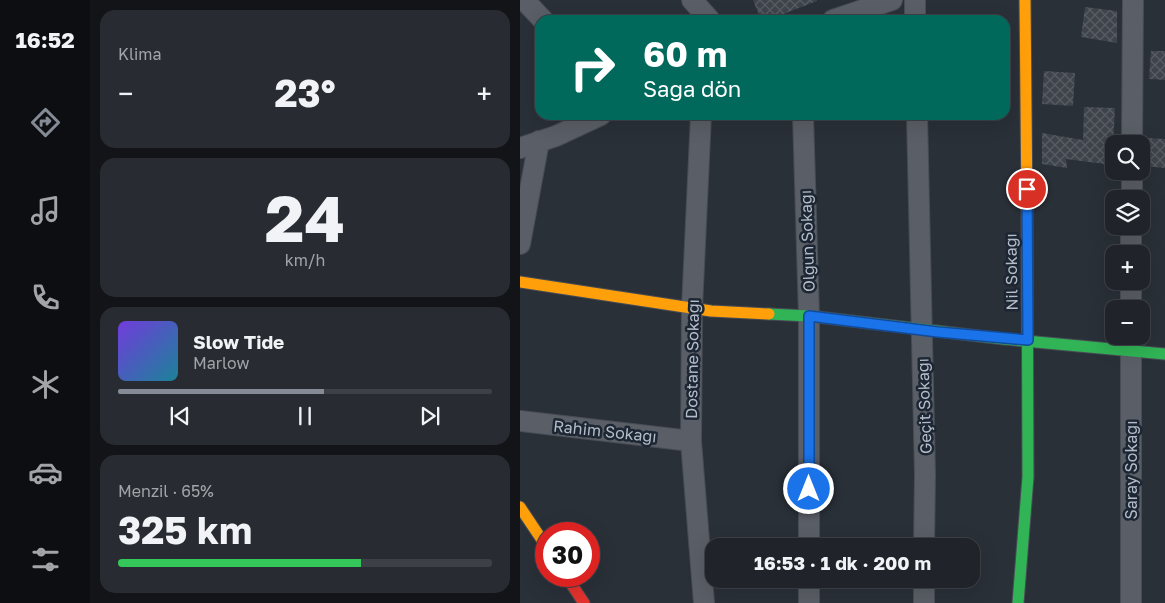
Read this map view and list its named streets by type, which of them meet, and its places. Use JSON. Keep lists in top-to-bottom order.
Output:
{
  "streets": {
    "street": [
      "Olgun Sokağı",
      "Nil Sokağı",
      "Dostane Sokağı",
      "Geçit Sokağı",
      "Rahim Sokağı",
      "Saray Sokağı"
    ]
  },
  "crossings": [
    ["Dostane Sokağı", "Rahim Sokağı"]
  ],
  "page": {
    "tabs": "16:52",
    "tile": [
      "Klima",
      ["24", "km/h"],
      ["Menzil · 65%", "325 km"]
    ],
    "turn": ["60 m", "Sağa dön"],
    "heat": ["−", "23°", "+"],
    "map_buttons": ["+", "−"],
    "song": ["Slow Tide", "Marlow"],
    "limit": "30",
    "trip": "16:53 · 1 dk · 200 m"
  }
}
